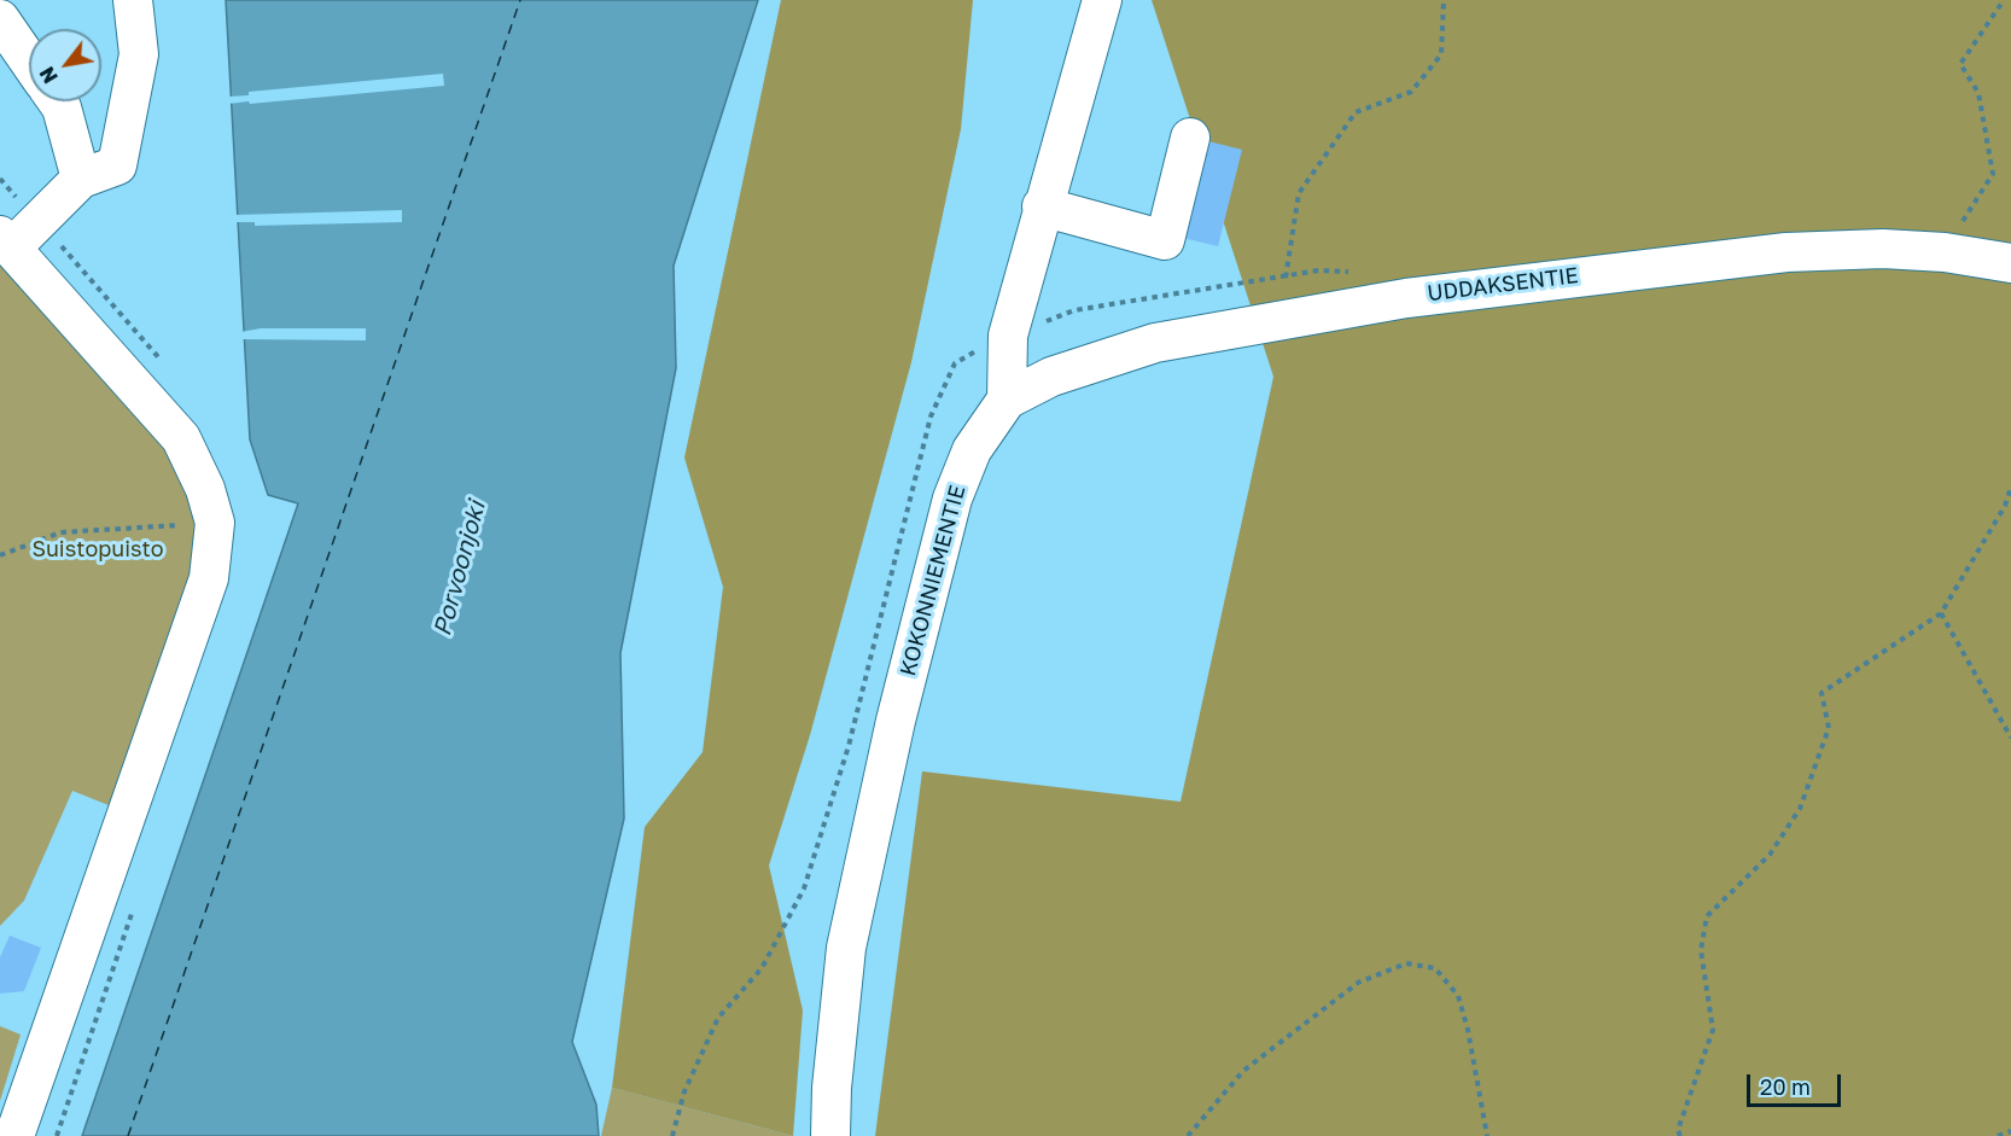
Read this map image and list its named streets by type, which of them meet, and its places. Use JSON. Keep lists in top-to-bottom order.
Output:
{
  "streets": {
    "street": ["UDDAKSENTIE", "KOKONNIEMENTIE"]
  },
  "crossings": [
    ["UDDAKSENTIE", "KOKONNIEMENTIE"]
  ],
  "water": ["Porvoonjoki"],
  "parks": ["Suistopuisto"],
  "scale_bar": "20 m",
  "north": "bottom left"
}
